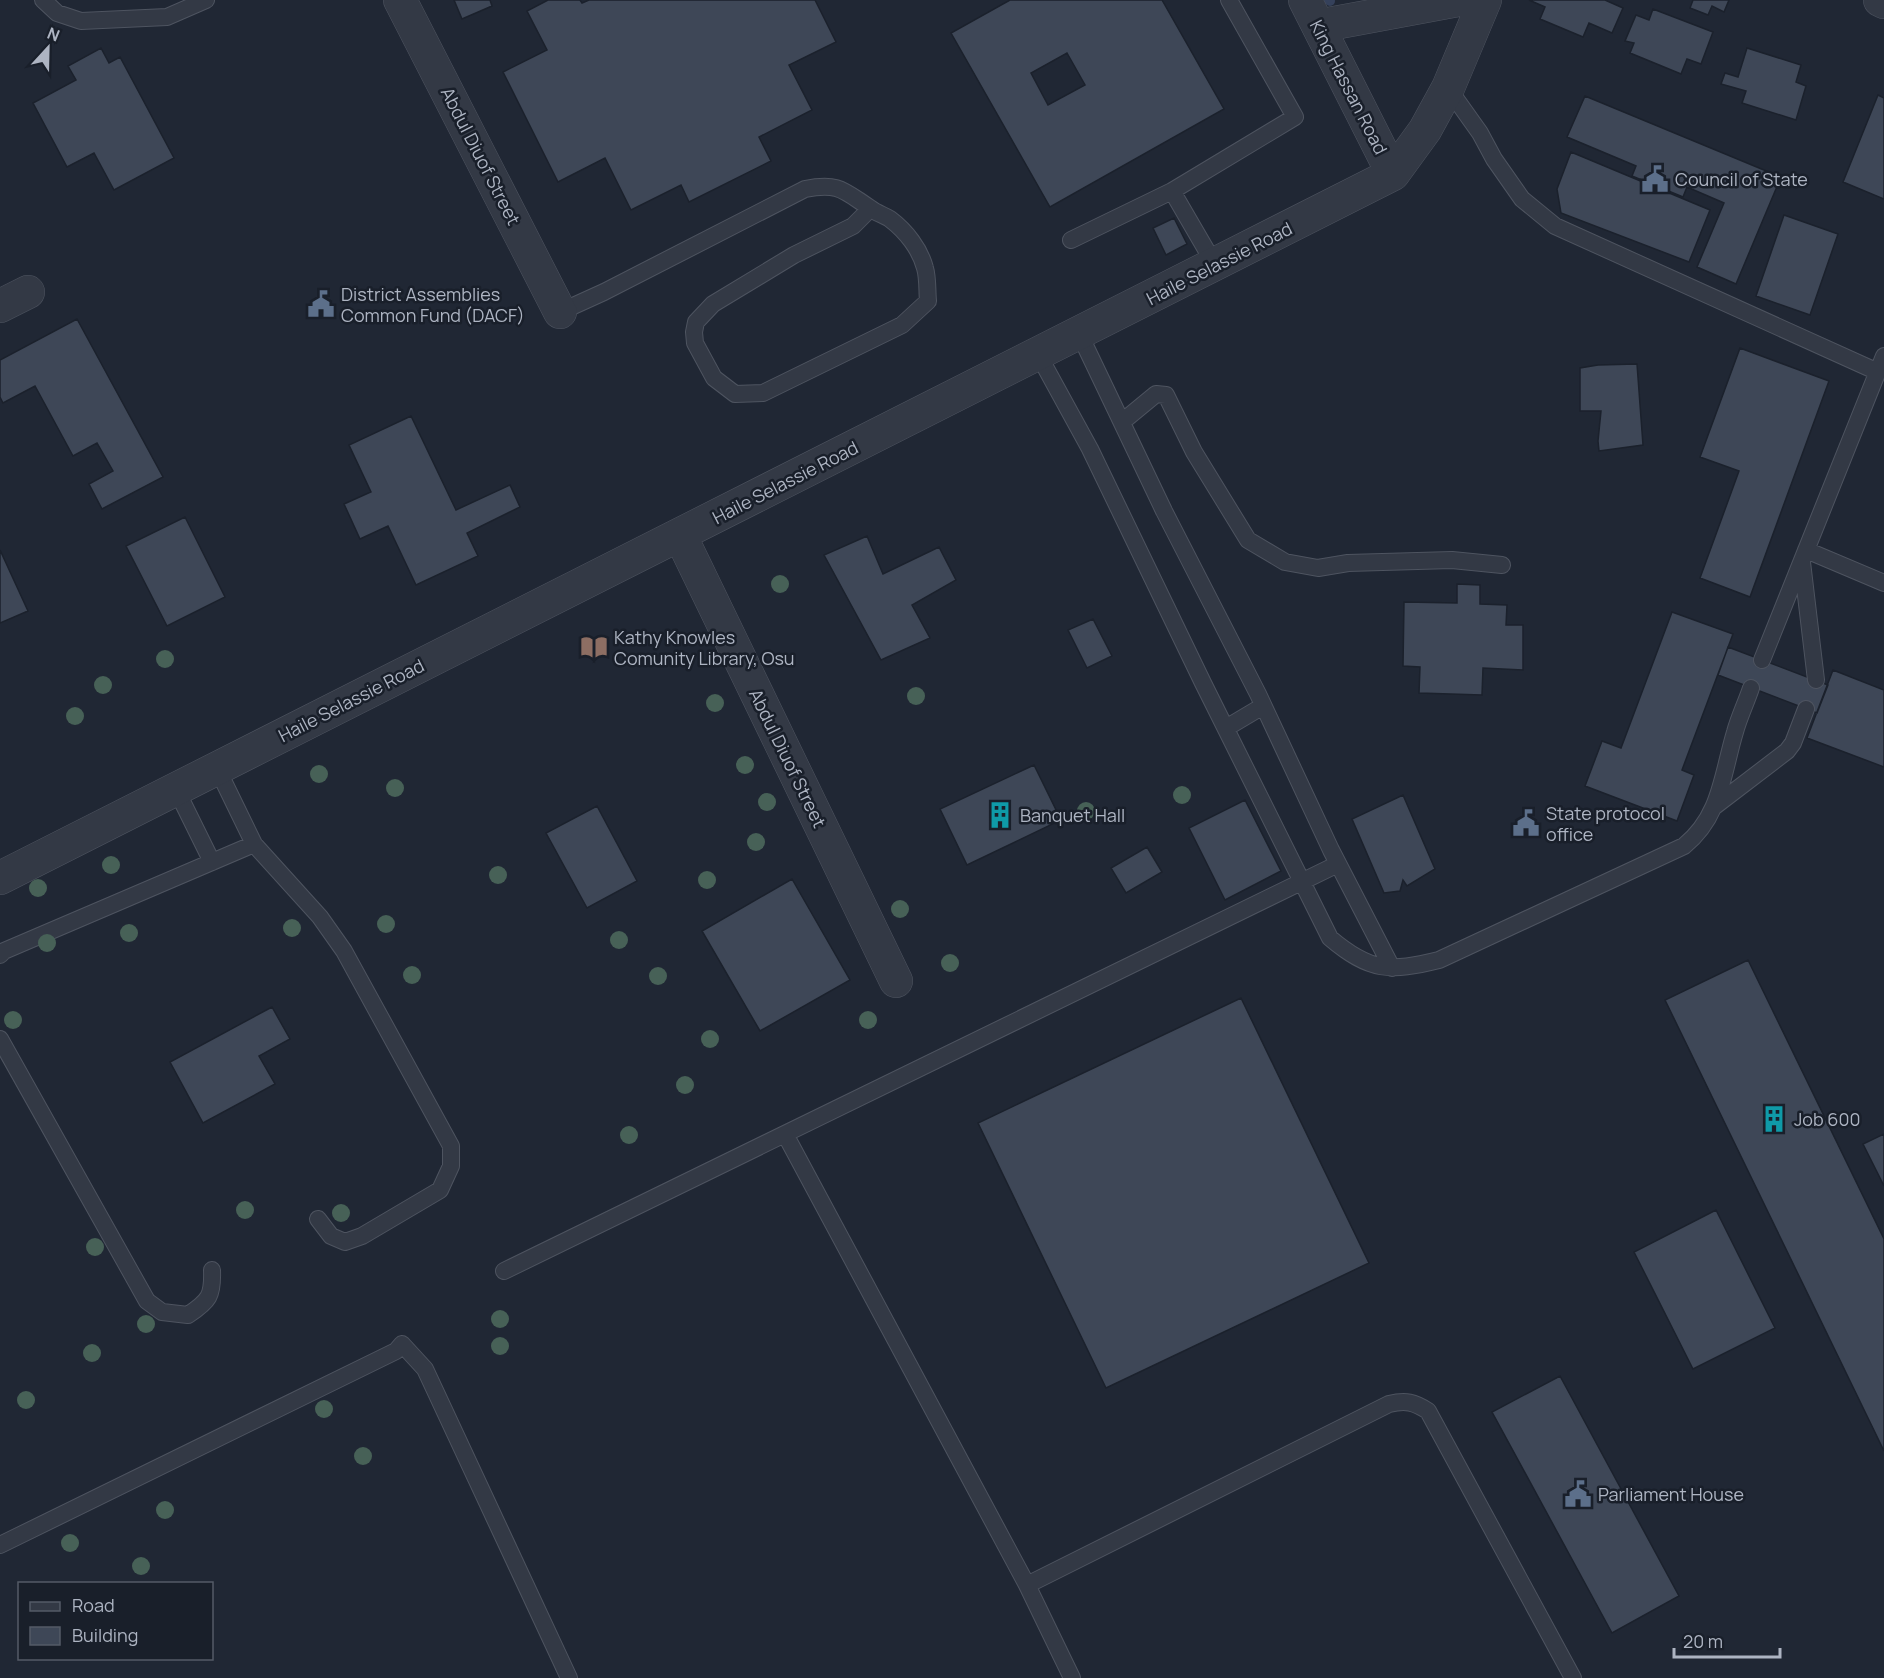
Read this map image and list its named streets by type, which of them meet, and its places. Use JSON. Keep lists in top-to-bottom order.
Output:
{
  "streets": {
    "street": ["King Hassan Road", "Abdul Diuof Street", "Haile Selassie Road"]
  },
  "crossings": [
    ["King Hassan Road", "Haile Selassie Road"],
    ["Abdul Diuof Street", "Haile Selassie Road"]
  ],
  "places": {
    "public building": [
      "Council of State",
      "District Assemblies Common Fund (DACF)",
      "State protocol office",
      "Parliament House"
    ],
    "library": ["Kathy Knowles Comunity Library, Osu"],
    "building": ["Banquet Hall", "Job 600"]
  },
  "legend": ["Road", "Building"],
  "scale_bar": "20 m",
  "north": "top"
}
